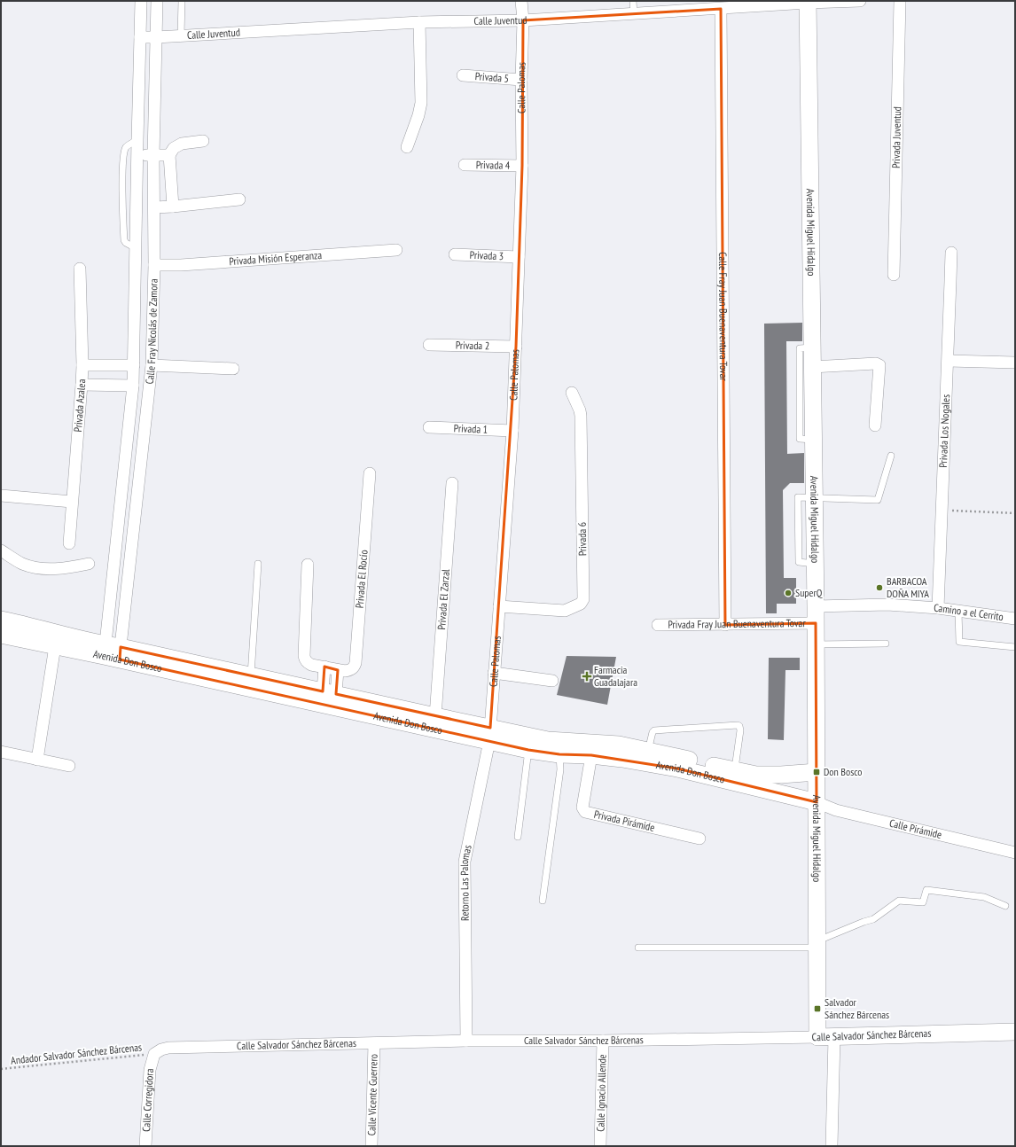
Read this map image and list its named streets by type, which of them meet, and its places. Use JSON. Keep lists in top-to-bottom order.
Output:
{
  "streets": {
    "street": [
      "Calle Juventud",
      "Privada 5",
      "Calle Palomas",
      "Privada Juventud",
      "Privada 4",
      "Avenida Miguel Hidalgo",
      "Privada 3",
      "Privada Misión Esperanza",
      "Calle Fray Juan Buenaventura Tovar",
      "Calle Fray Nicolás de Zamora",
      "Privada 2",
      "Privada Azalea",
      "Privada 1",
      "Privada Los Nogales",
      "Privada 6",
      "Privada El Rocío",
      "Privada El Zarzal",
      "Camino a el Cerrito",
      "Privada Fray Juan Buenaventura Tovar",
      "Avenida Don Bosco",
      "Privada Pirámide",
      "Calle Pirámide",
      "Retorno Las Palomas",
      "Calle Salvador Sánchez Bárcenas",
      "Calle Ignacio Allende",
      "Calle Vicente Guerrero",
      "Calle Corregidora"
    ],
    "path": ["Andador Salvador Sánchez Bárcenas"]
  },
  "crossings": [
    ["Calle Juventud", "Calle Palomas"],
    ["Calle Juventud", "Avenida Miguel Hidalgo"],
    ["Calle Juventud", "Calle Fray Juan Buenaventura Tovar"],
    ["Calle Juventud", "Calle Fray Nicolás de Zamora"],
    ["Privada 5", "Calle Palomas"],
    ["Calle Palomas", "Privada 4"],
    ["Calle Palomas", "Privada 3"],
    ["Calle Palomas", "Privada 2"],
    ["Calle Palomas", "Privada 1"],
    ["Calle Palomas", "Privada 6"],
    ["Calle Palomas", "Avenida Don Bosco"],
    ["Calle Palomas", "Retorno Las Palomas"],
    ["Avenida Miguel Hidalgo", "Camino a el Cerrito"],
    ["Avenida Miguel Hidalgo", "Privada Fray Juan Buenaventura Tovar"],
    ["Avenida Miguel Hidalgo", "Avenida Don Bosco"],
    ["Avenida Miguel Hidalgo", "Calle Pirámide"],
    ["Avenida Miguel Hidalgo", "Calle Salvador Sánchez Bárcenas"],
    ["Privada Misión Esperanza", "Calle Fray Nicolás de Zamora"],
    ["Calle Fray Juan Buenaventura Tovar", "Privada Fray Juan Buenaventura Tovar"],
    ["Calle Fray Nicolás de Zamora", "Avenida Don Bosco"],
    ["Privada Los Nogales", "Camino a el Cerrito"],
    ["Privada El Zarzal", "Avenida Don Bosco"],
    ["Avenida Don Bosco", "Privada Pirámide"],
    ["Avenida Don Bosco", "Calle Pirámide"],
    ["Avenida Don Bosco", "Retorno Las Palomas"],
    ["Retorno Las Palomas", "Calle Salvador Sánchez Bárcenas"],
    ["Calle Salvador Sánchez Bárcenas", "Andador Salvador Sánchez Bárcenas"],
    ["Calle Salvador Sánchez Bárcenas", "Calle Ignacio Allende"],
    ["Calle Salvador Sánchez Bárcenas", "Calle Vicente Guerrero"],
    ["Calle Salvador Sánchez Bárcenas", "Calle Corregidora"],
    ["Andador Salvador Sánchez Bárcenas", "Calle Corregidora"]
  ],
  "places": {
    "other": ["BARBACOA DOÑA MIYA", "SuperQ"],
    "health": ["Farmacia Guadalajara"],
    "transit": ["Don Bosco", "Salvador Sánchez Bárcenas"]
  }
}
